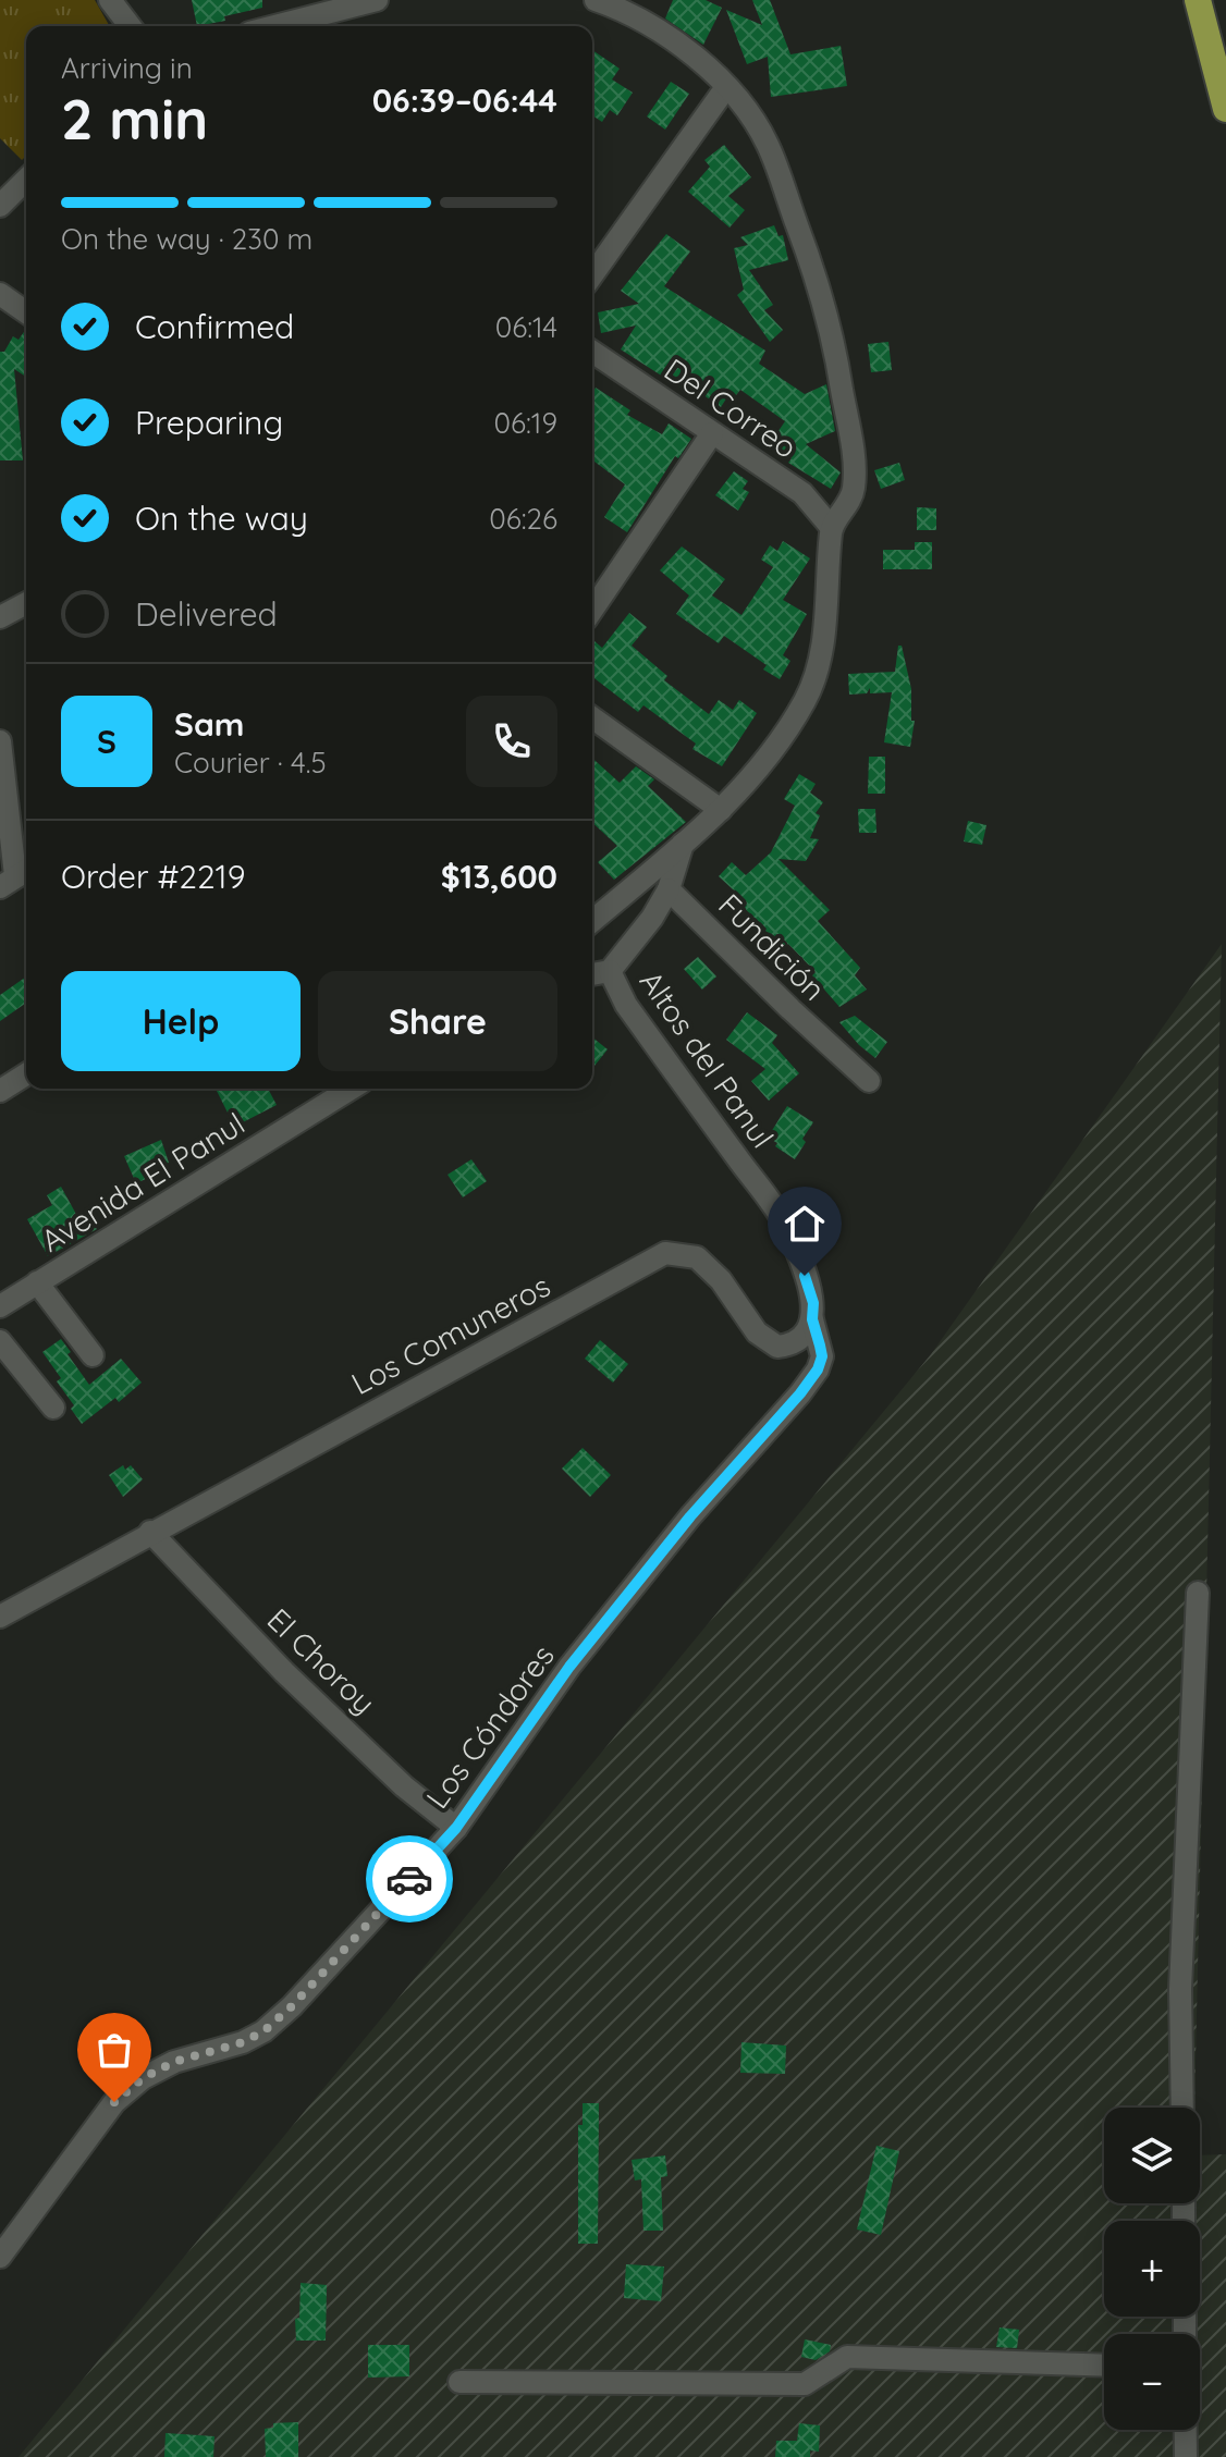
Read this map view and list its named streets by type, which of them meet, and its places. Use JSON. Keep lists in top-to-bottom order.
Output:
{
  "streets": {
    "street": [
      "Del Correo",
      "Fundición",
      "Altos del Panul",
      "Avenida El Panul",
      "Los Comuneros",
      "El Choroy",
      "Los Cóndores"
    ]
  },
  "crossings": [
    ["Fundición", "Altos del Panul"],
    ["Altos del Panul", "Los Comuneros"],
    ["Altos del Panul", "Los Cóndores"],
    ["Los Comuneros", "El Choroy"],
    ["Los Comuneros", "Los Cóndores"],
    ["El Choroy", "Los Cóndores"]
  ],
  "page": {
    "heading": ["2 min", "Arriving in", "06:39–06:44"],
    "panel": [
      "Sam",
      "Courier · 4.5",
      "Order #2219",
      "$13,600"
    ],
    "bar": "On the way · 230 m",
    "list": [
      ["Confirmed", "06:14"],
      ["Preparing", "06:19"],
      ["On the way", "06:26"],
      "Delivered"
    ],
    "round": "S",
    "buttons": ["Help", "Share"],
    "map_buttons": ["+", "−"]
  }
}
